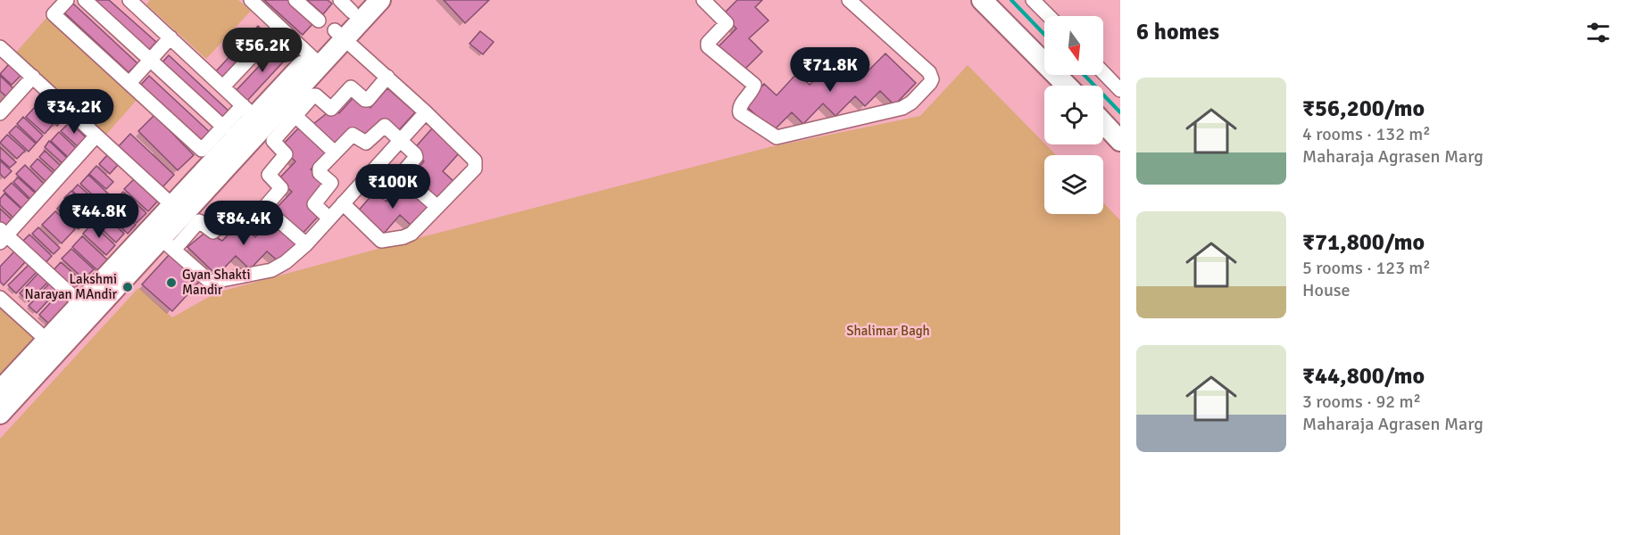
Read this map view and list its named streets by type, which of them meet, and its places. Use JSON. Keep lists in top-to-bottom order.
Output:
{
  "parks": ["Shalimar Bagh"],
  "places": ["Gyan Shakti Mandir", "Lakshmi Narayan MAndir"],
  "north": "bottom",
  "page": {
    "heading": "6 homes",
    "price": [
      "₹56.2K",
      "₹71.8K",
      "₹34.2K",
      "₹100K",
      "₹44.8K",
      "₹84.4K"
    ],
    "list": [
      {
        "name": "₹56,200/mo",
        "note": "4 rooms · 132 m² · Maharaja Agrasen Marg"
      },
      {
        "name": "₹71,800/mo",
        "note": "5 rooms · 123 m² · House"
      },
      {
        "name": "₹44,800/mo",
        "note": "3 rooms · 92 m² · Maharaja Agrasen Marg"
      }
    ]
  }
}
